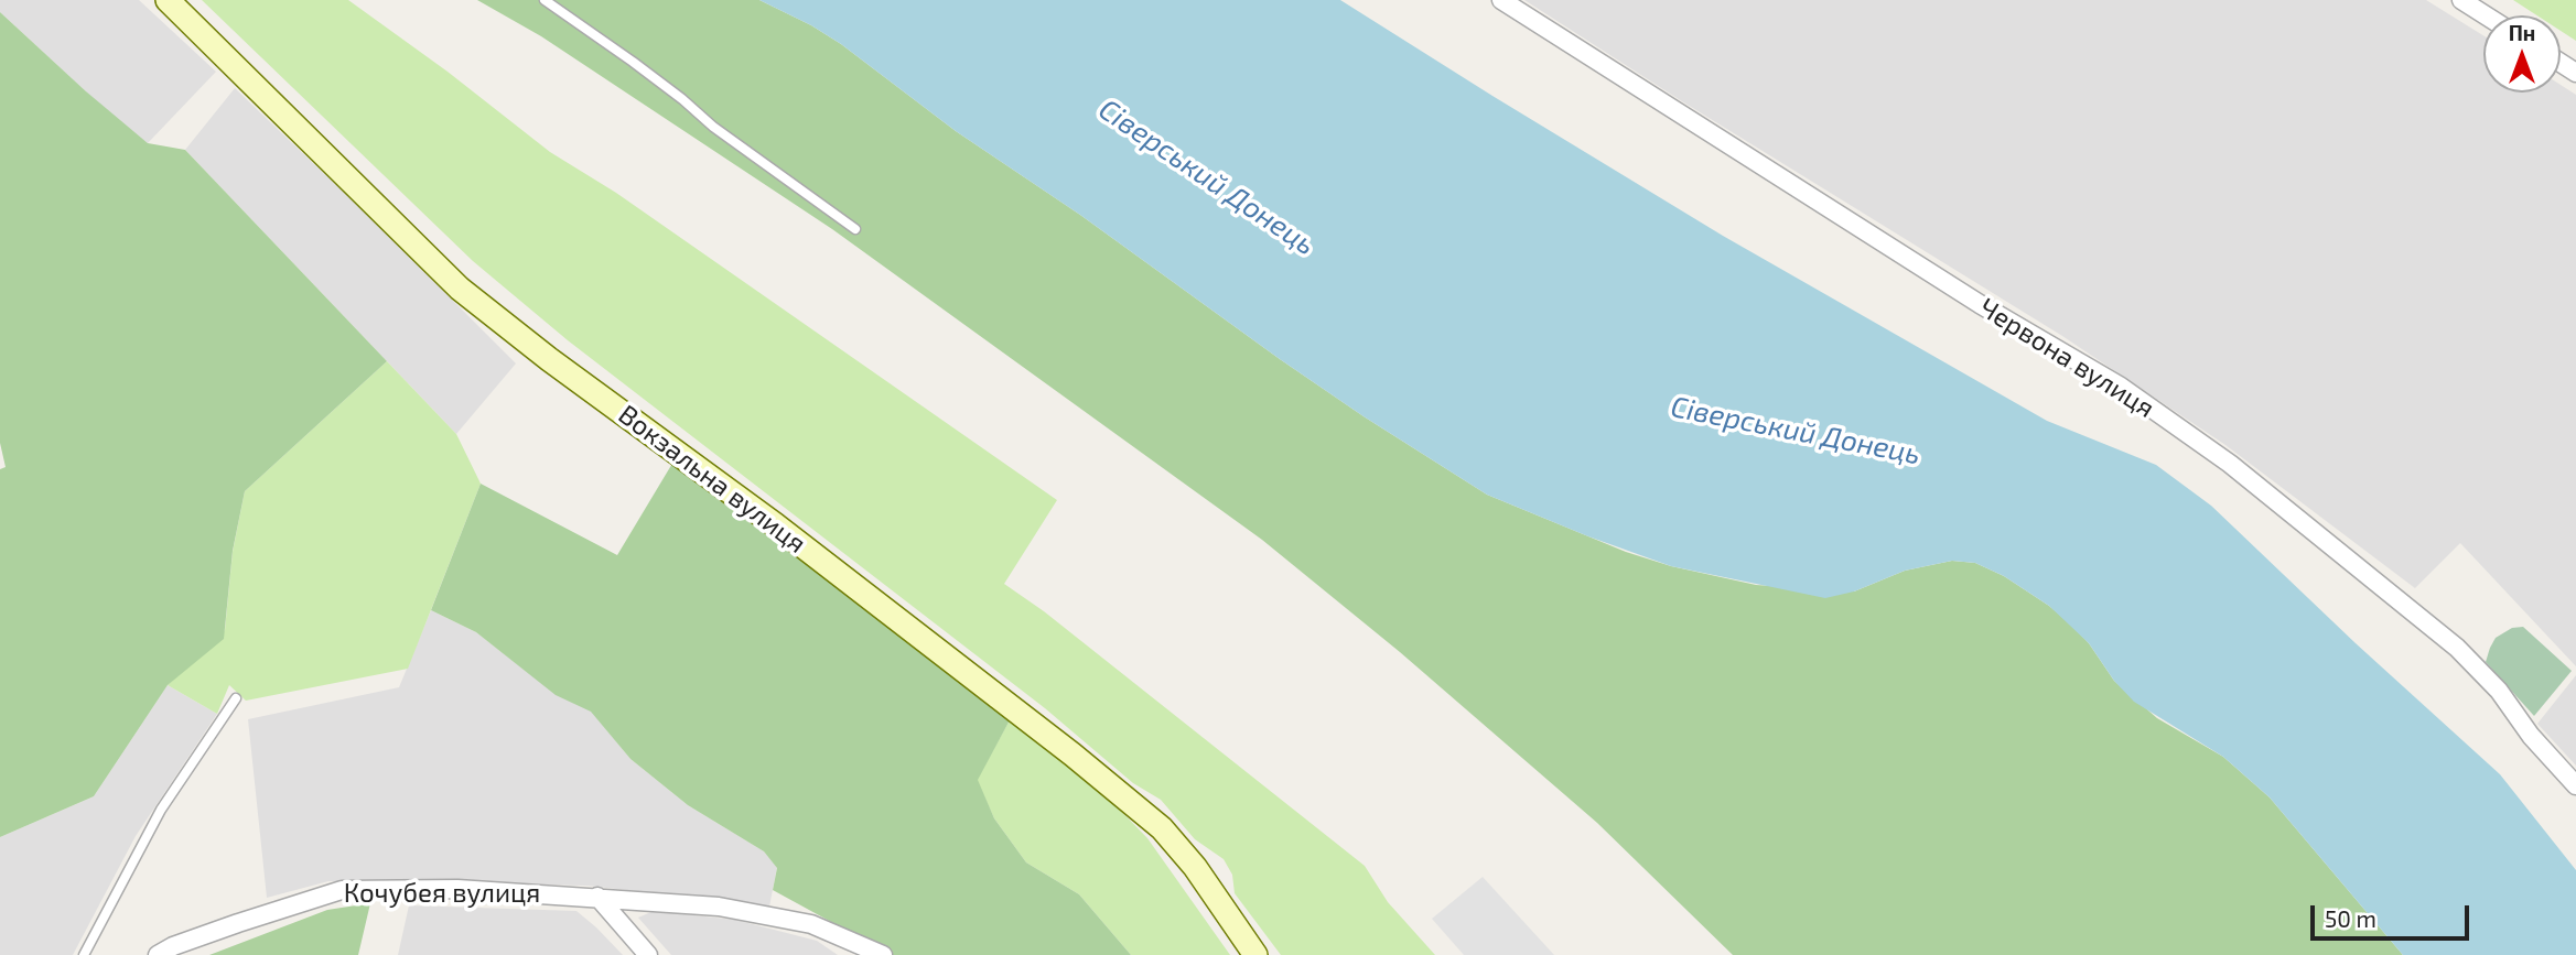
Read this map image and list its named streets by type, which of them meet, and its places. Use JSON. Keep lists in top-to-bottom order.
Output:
{
  "streets": {
    "main road": ["Вокзальна вулиця"],
    "street": ["Червона вулиця", "Кочубея вулиця"]
  },
  "water": ["Сіверський Донець"],
  "scale_bar": "50 m",
  "north": "top"
}
